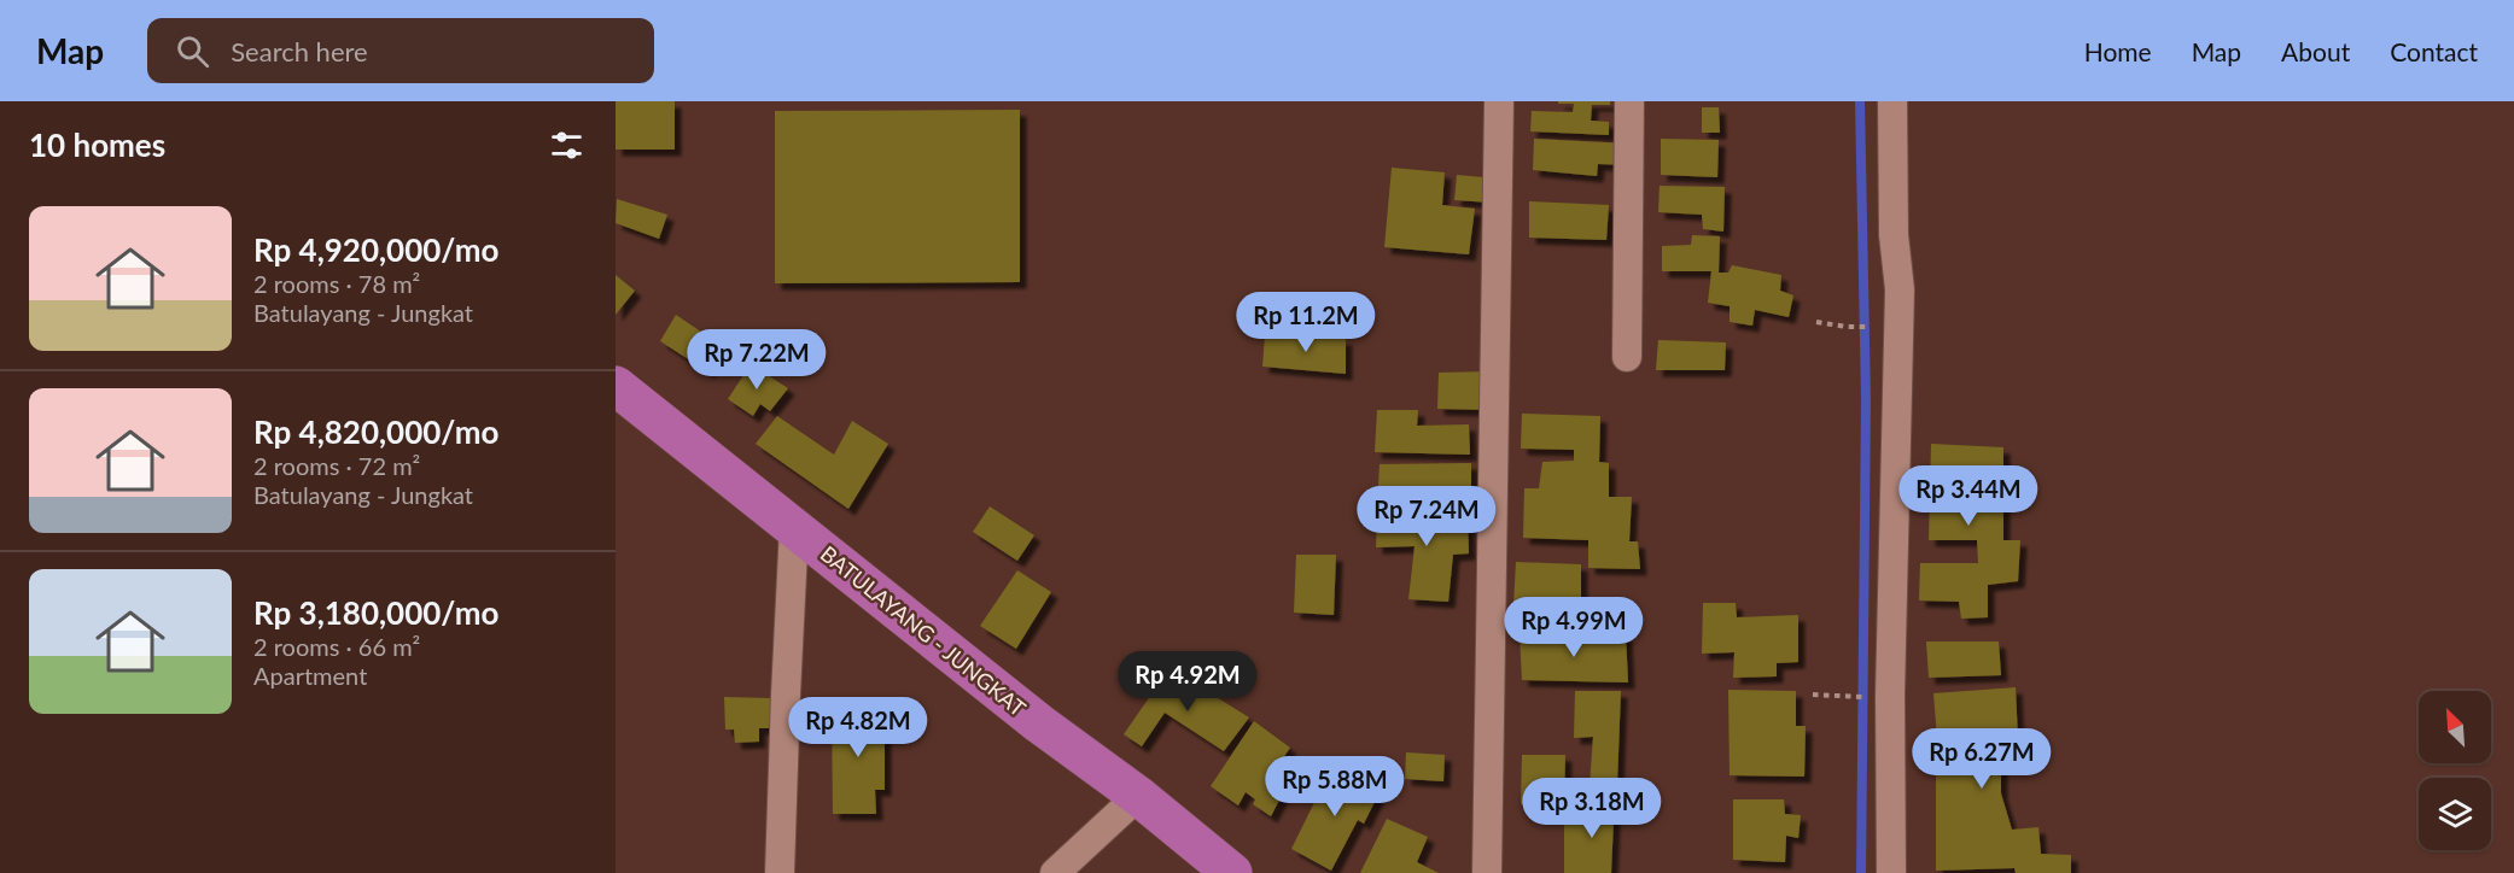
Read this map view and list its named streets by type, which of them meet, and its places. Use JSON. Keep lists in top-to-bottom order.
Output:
{
  "streets": {
    "highway": ["BATULAYANG - JUNGKAT"]
  },
  "north": "top left",
  "page": {
    "header": "Map",
    "search": "Search here",
    "nav": [
      "Home",
      "Map",
      "About",
      "Contact"
    ],
    "heading": "10 homes",
    "list": [
      {
        "name": "Rp 4,920,000/mo",
        "note": "2 rooms · 78 m² · Batulayang - Jungkat"
      },
      {
        "name": "Rp 4,820,000/mo",
        "note": "2 rooms · 72 m² · Batulayang - Jungkat"
      },
      {
        "name": "Rp 3,180,000/mo",
        "note": "2 rooms · 66 m² · Apartment"
      }
    ],
    "price": [
      "Rp 11.2M",
      "Rp 7.22M",
      "Rp 3.44M",
      "Rp 7.24M",
      "Rp 4.99M",
      "Rp 4.92M",
      "Rp 4.82M",
      "Rp 6.27M",
      "Rp 5.88M",
      "Rp 3.18M"
    ]
  }
}
